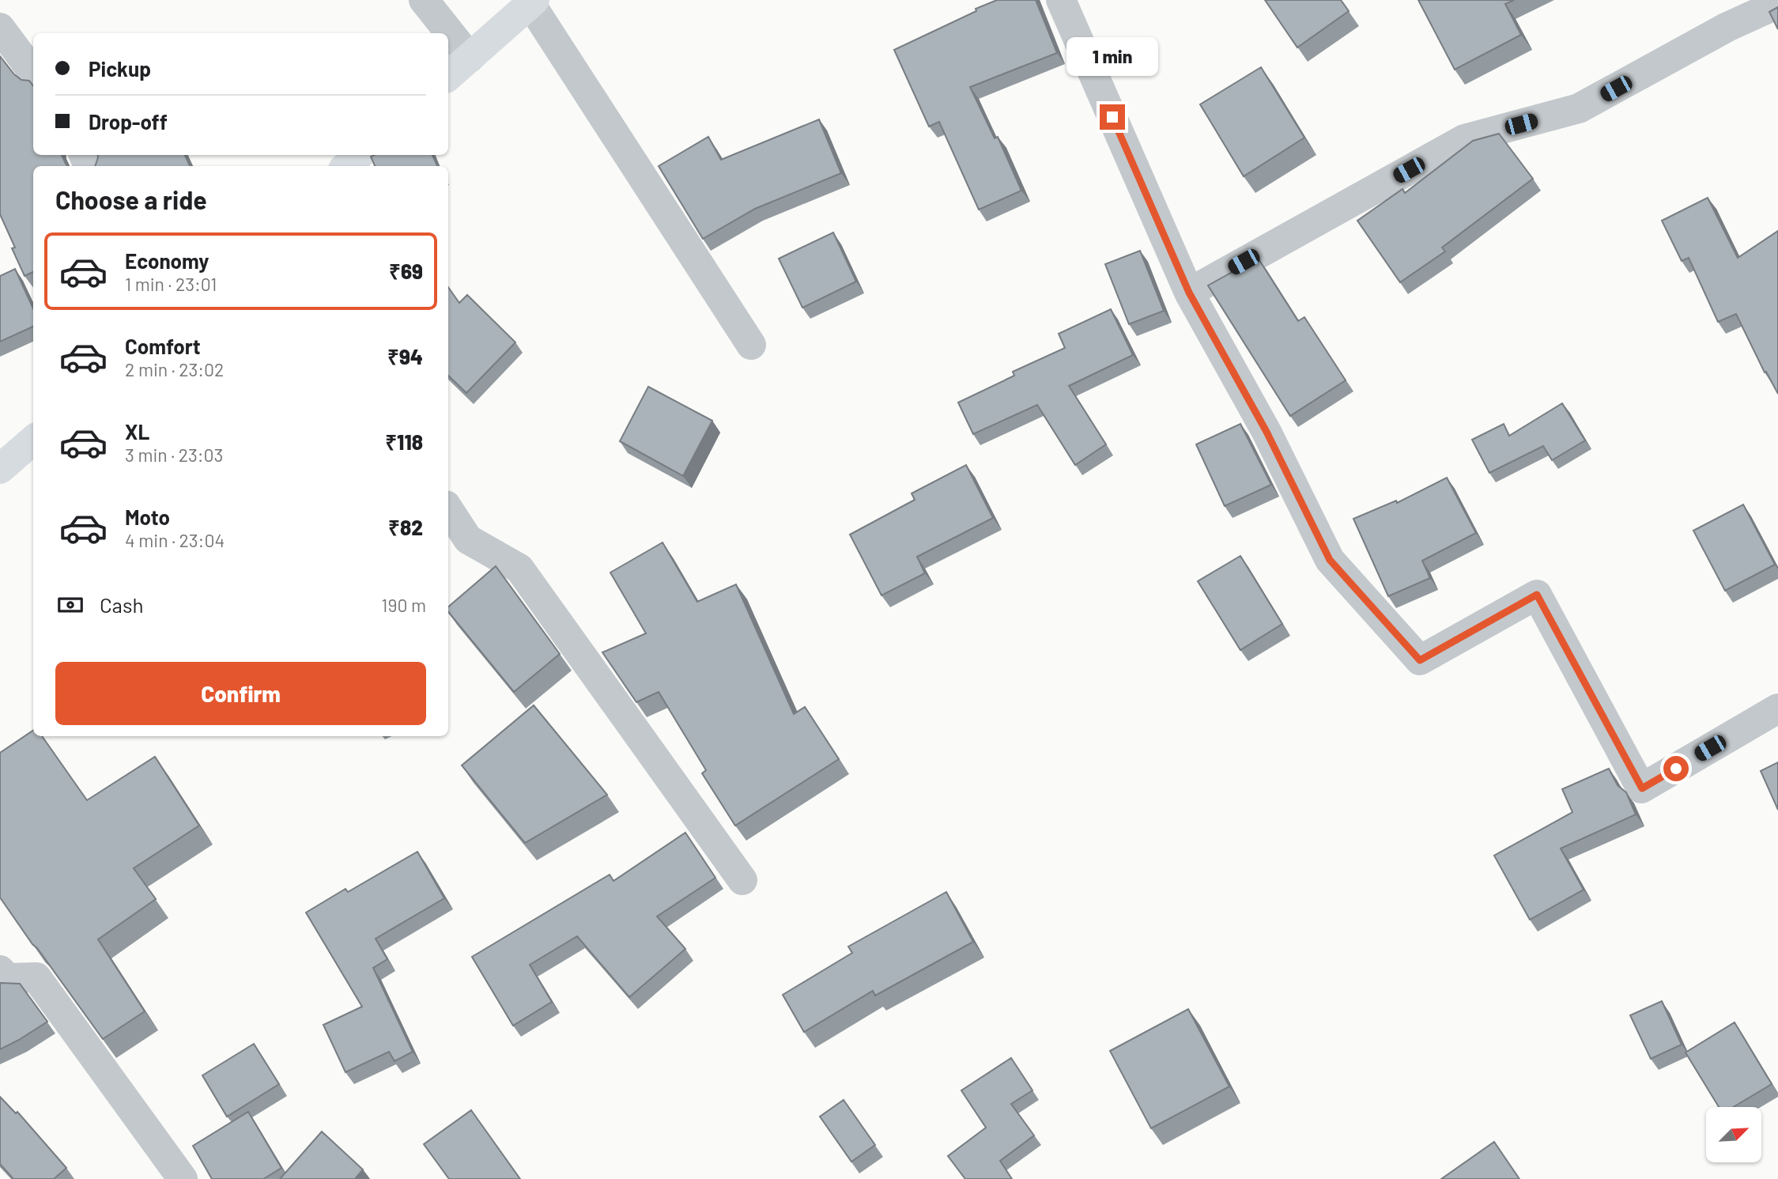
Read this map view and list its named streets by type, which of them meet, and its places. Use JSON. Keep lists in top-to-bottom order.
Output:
{
  "north": "top right",
  "page": {
    "banner": ["Pickup", "Drop-off"],
    "bubble": "1 min",
    "heading": "Choose a ride",
    "list": [
      {
        "name": "Economy",
        "note": "1 min · 23:01",
        "value": "₹69"
      },
      {
        "name": "Comfort",
        "note": "2 min · 23:02",
        "value": "₹94"
      },
      {
        "name": "XL",
        "note": "3 min · 23:03",
        "value": "₹118"
      },
      {
        "name": "Moto",
        "note": "4 min · 23:04",
        "value": "₹82"
      }
    ],
    "pay": ["Cash", "190 m"],
    "buttons": "Confirm"
  }
}
